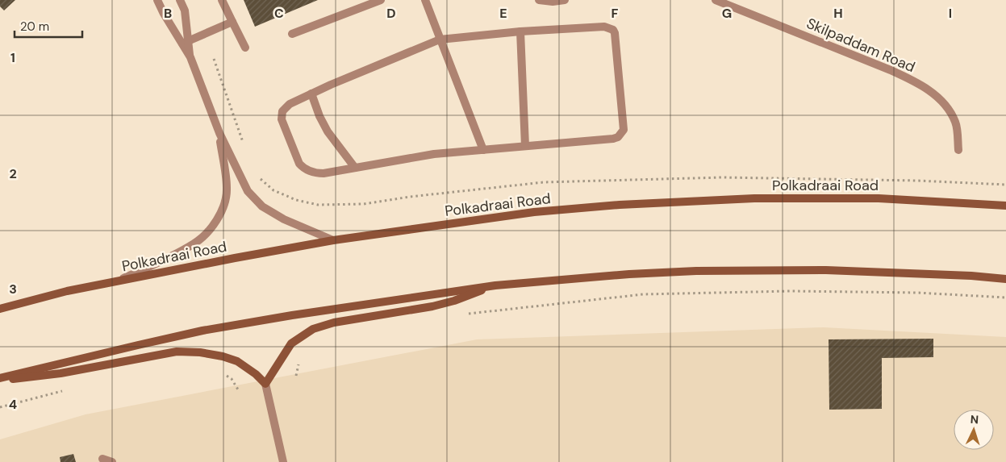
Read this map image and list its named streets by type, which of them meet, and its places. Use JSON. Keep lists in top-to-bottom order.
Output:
{
  "streets": {
    "main road": ["Polkadraai Road"],
    "street": ["Skilpaddam Road"]
  },
  "scale_bar": "20 m",
  "north": "top",
  "grid": {
    "columns": [
      "B",
      "C",
      "D",
      "E",
      "F",
      "G",
      "H",
      "I"
    ],
    "rows": [
      "1",
      "2",
      "3",
      "4"
    ]
  }
}
